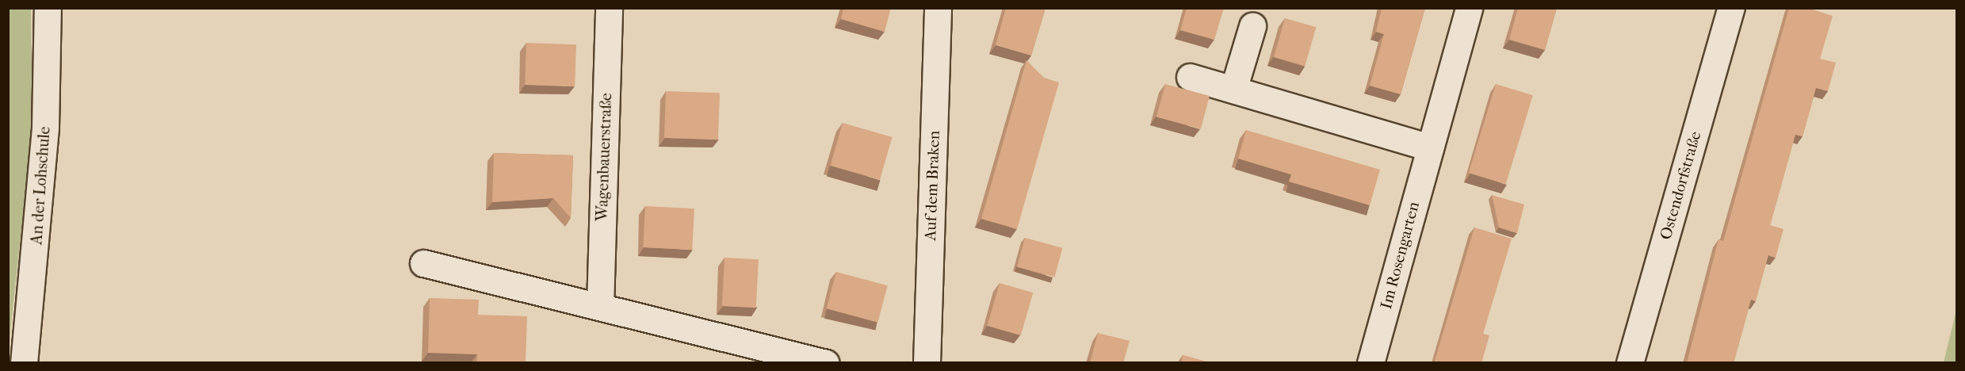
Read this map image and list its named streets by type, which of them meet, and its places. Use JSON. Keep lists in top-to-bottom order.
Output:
{
  "streets": {
    "street": [
      "Wagenbauerstraße",
      "An der Lohschule",
      "Auf dem Braken",
      "Ostendorfstraße",
      "Im Rosengarten"
    ]
  }
}
